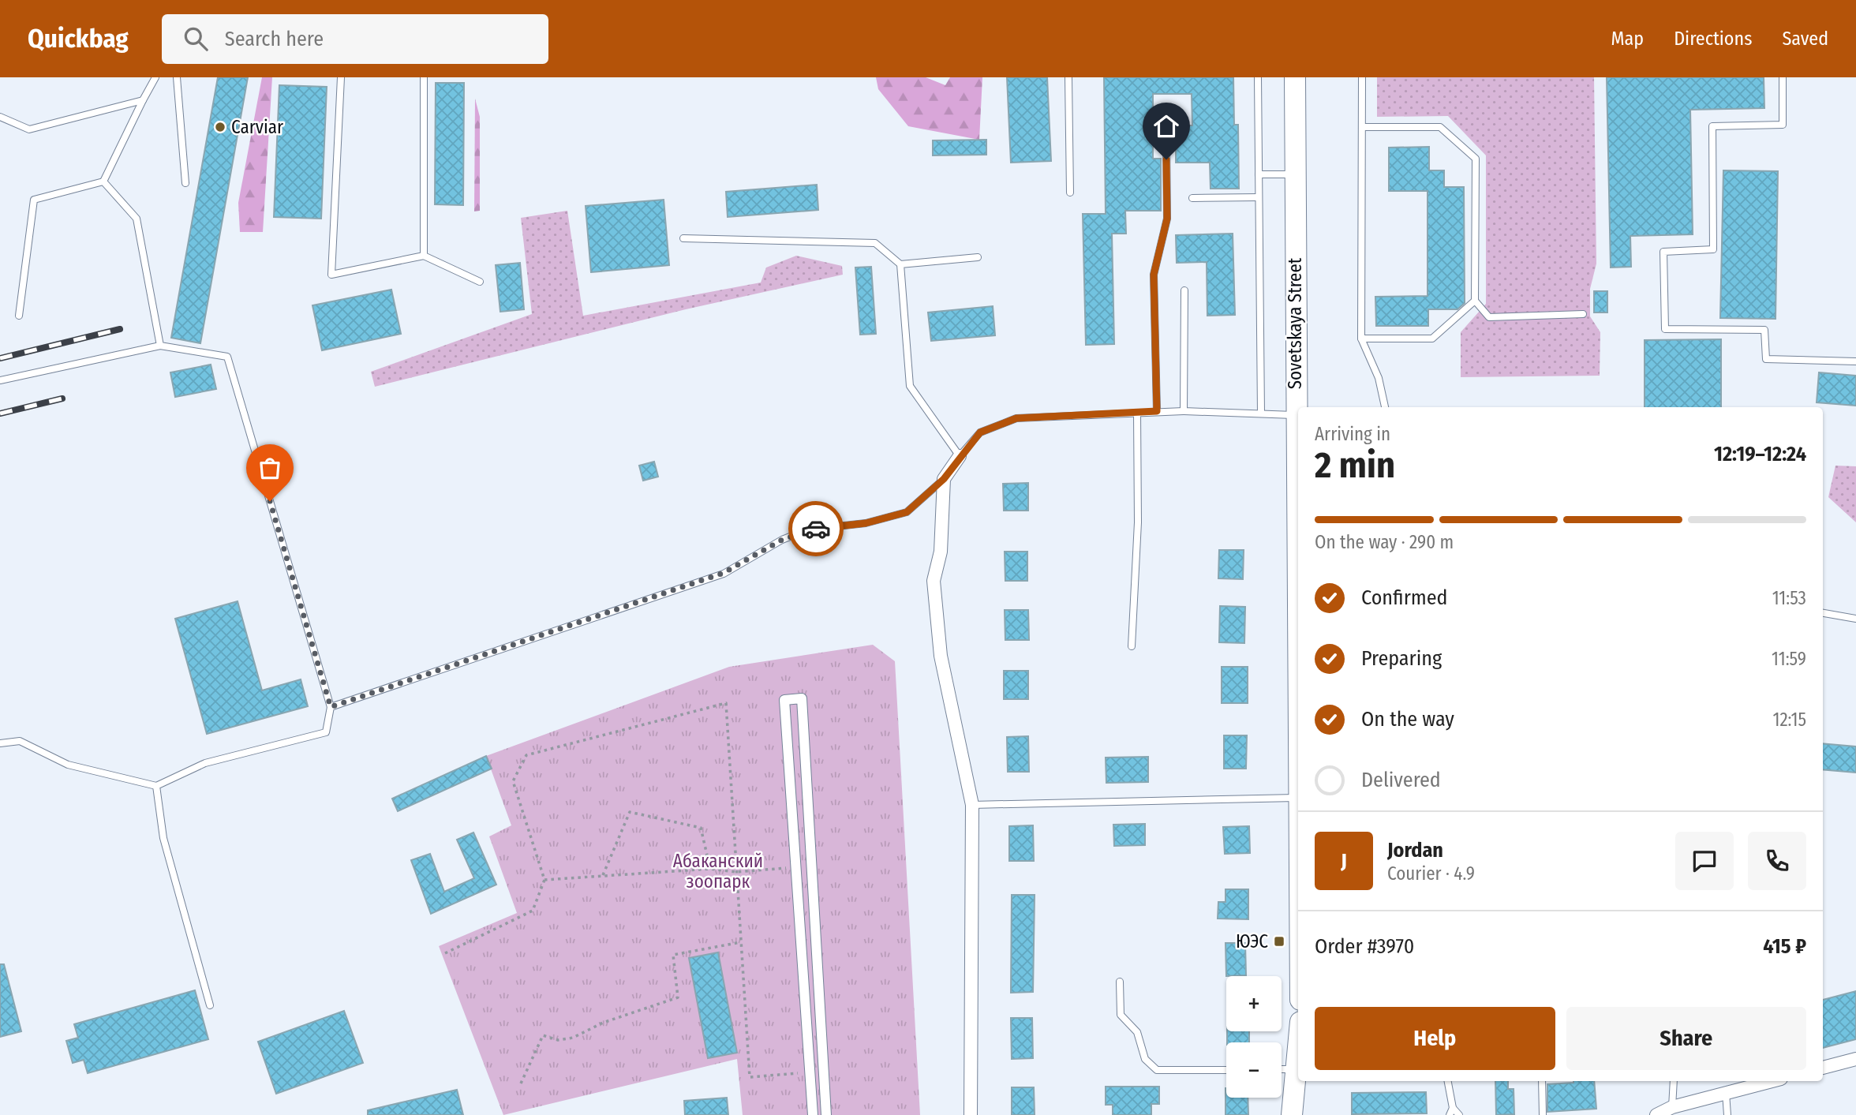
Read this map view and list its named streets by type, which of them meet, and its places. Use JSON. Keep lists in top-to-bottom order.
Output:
{
  "streets": {
    "main road": ["Sovetskaya Street"]
  },
  "parks": ["Абаканский зоопарк"],
  "places": {
    "other": ["Carviar"],
    "transit": ["ЮЭС"]
  },
  "page": {
    "header": "Quickbag",
    "search": "Search here",
    "nav": ["Map", "Directions", "Saved"],
    "heading": ["2 min", "Arriving in", "12:19–12:24"],
    "panel": [
      "Jordan",
      "Courier · 4.9",
      "Order #3970",
      "415 ₽"
    ],
    "bar": "On the way · 290 m",
    "list": [
      ["Confirmed", "11:53"],
      ["Preparing", "11:59"],
      ["On the way", "12:15"],
      "Delivered"
    ],
    "round": "J",
    "map_buttons": ["+", "−"],
    "buttons": ["Help", "Share"]
  }
}
